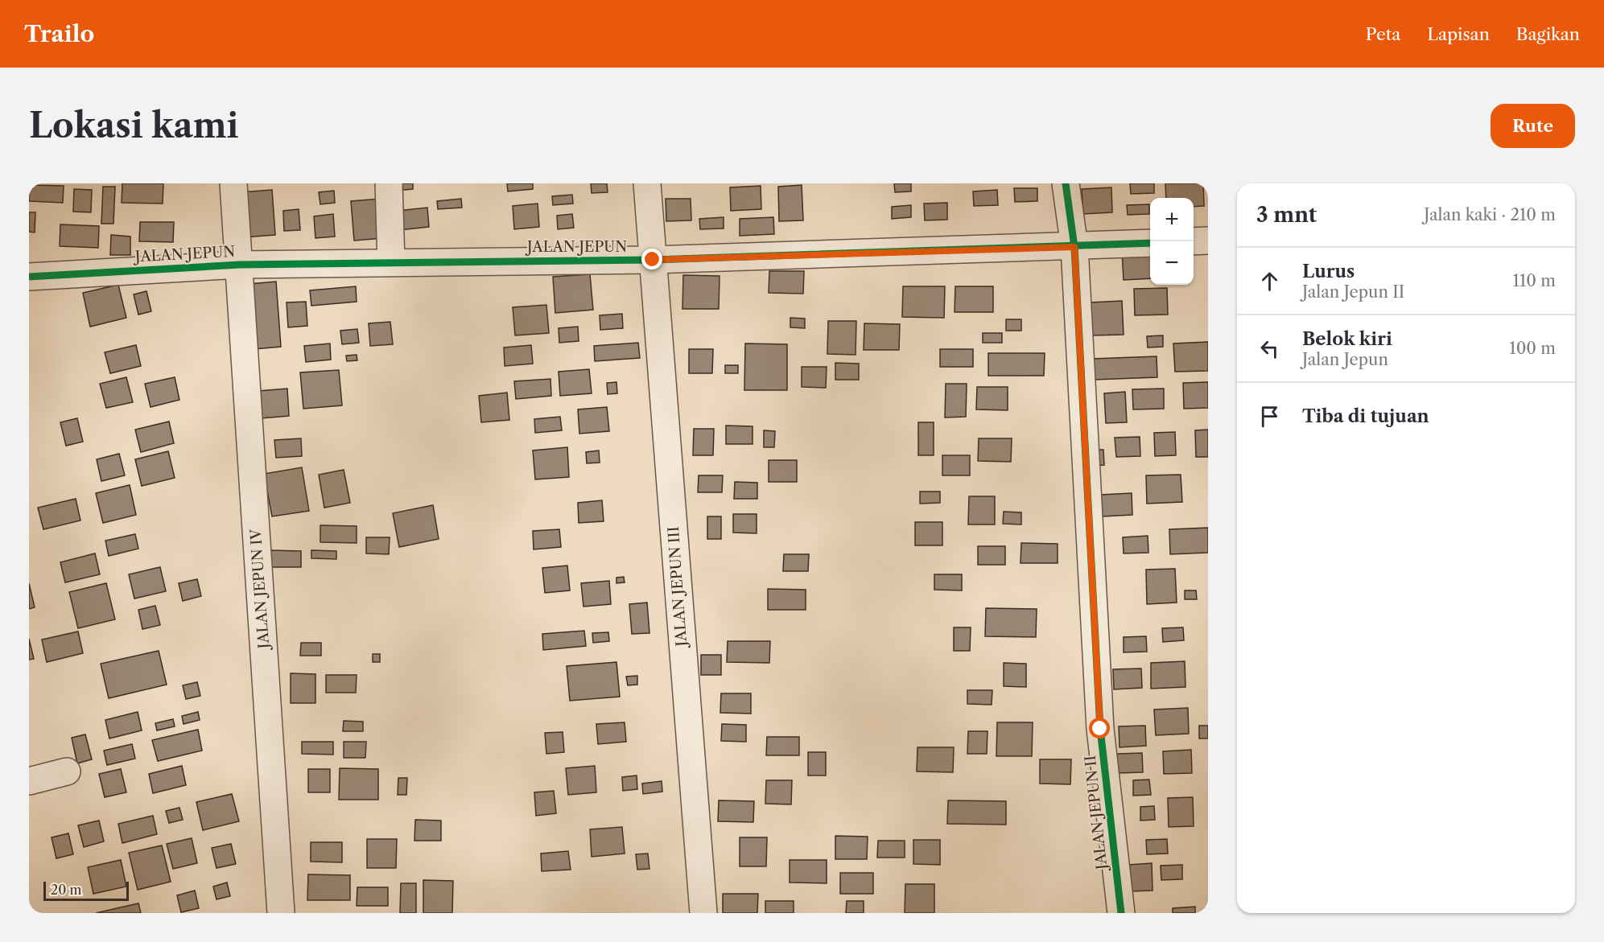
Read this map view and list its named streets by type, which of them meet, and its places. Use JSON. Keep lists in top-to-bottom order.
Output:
{
  "streets": {
    "street": [
      "JALAN JEPUN",
      "JALAN JEPUN III",
      "JALAN JEPUN IV",
      "JALAN JEPUN II"
    ]
  },
  "crossings": [
    ["JALAN JEPUN", "JALAN JEPUN III"],
    ["JALAN JEPUN", "JALAN JEPUN IV"],
    ["JALAN JEPUN", "JALAN JEPUN II"]
  ],
  "scale_bar": "20 m",
  "page": {
    "header": "Trailo",
    "nav": ["Peta", "Lapisan", "Bagikan"],
    "buttons": "Rute",
    "title": "Lokasi kami",
    "heading": ["3 mnt", "Jalan kaki · 210 m"],
    "map_buttons": ["+", "−"],
    "list": [
      ["Lurus", "Jalan Jepun II", "110 m"],
      ["Belok kiri", "Jalan Jepun", "100 m"],
      "Tiba di tujuan"
    ],
    "scale": "20 m"
  }
}
